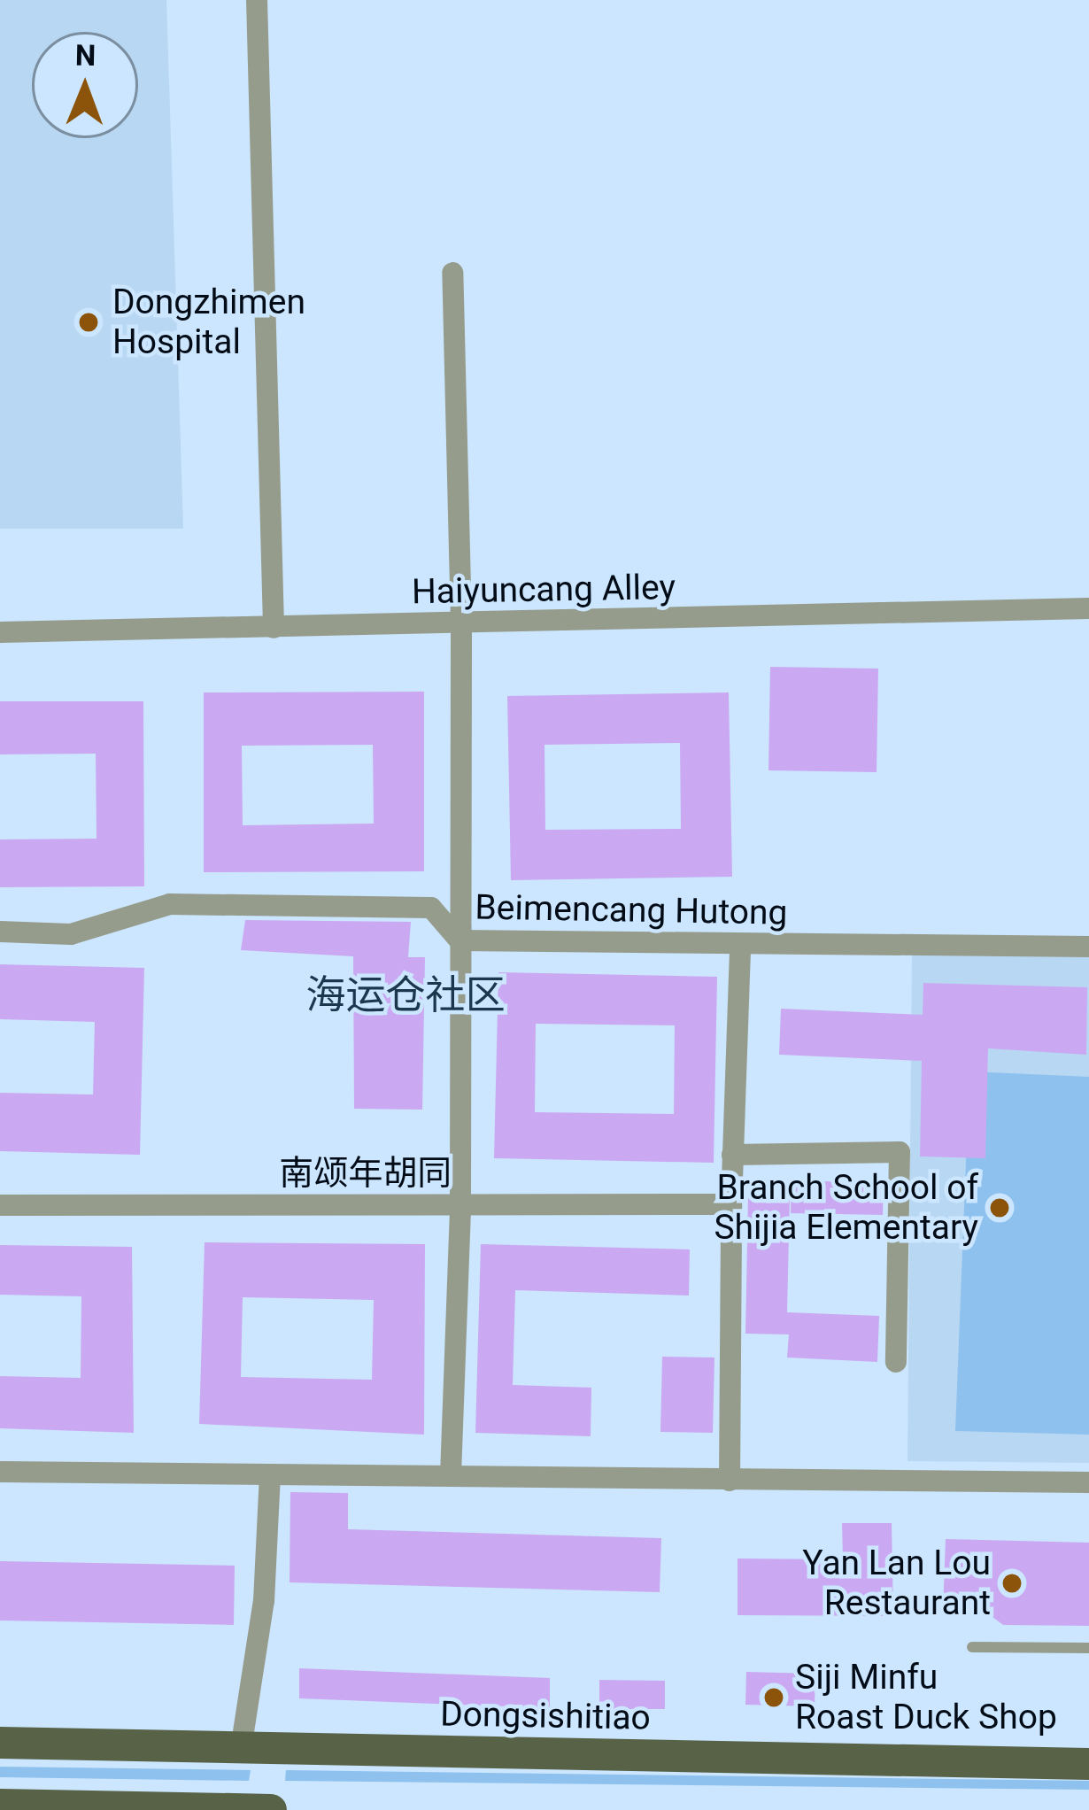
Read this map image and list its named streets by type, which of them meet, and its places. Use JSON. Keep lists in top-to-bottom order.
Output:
{
  "streets": {
    "main road": ["Dongsishitiao"],
    "street": ["Haiyuncang Alley", "Beimencang Hutong", "南颂年胡同"]
  },
  "districts": ["海运仓社区"],
  "places": [
    "Dongzhimen Hospital",
    "Branch School of Shijia Elementary",
    "Yan Lan Lou Restaurant",
    "Siji Minfu Roast Duck Shop"
  ],
  "north": "top"
}
